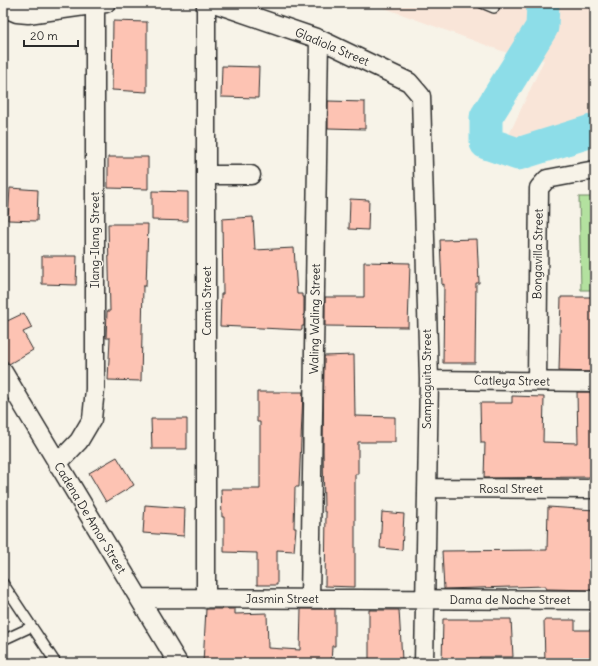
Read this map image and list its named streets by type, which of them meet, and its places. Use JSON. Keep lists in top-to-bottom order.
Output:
{
  "streets": {
    "street": [
      "Gladiola Street",
      "Ilang-Ilang Street",
      "Bongavilla Street",
      "Camia Street",
      "Waling Waling Street",
      "Sampaguita Street",
      "Catleya Street",
      "Rosal Street",
      "Cadena De Amor Street",
      "Jasmin Street",
      "Dama de Noche Street"
    ]
  },
  "crossings": [
    ["Gladiola Street", "Waling Waling Street"],
    ["Gladiola Street", "Sampaguita Street"],
    ["Ilang-Ilang Street", "Cadena De Amor Street"],
    ["Bongavilla Street", "Catleya Street"],
    ["Camia Street", "Jasmin Street"],
    ["Waling Waling Street", "Jasmin Street"],
    ["Sampaguita Street", "Catleya Street"],
    ["Sampaguita Street", "Rosal Street"],
    ["Sampaguita Street", "Jasmin Street"],
    ["Sampaguita Street", "Dama de Noche Street"],
    ["Cadena De Amor Street", "Jasmin Street"],
    ["Jasmin Street", "Dama de Noche Street"]
  ],
  "scale_bar": "20 m"
}
